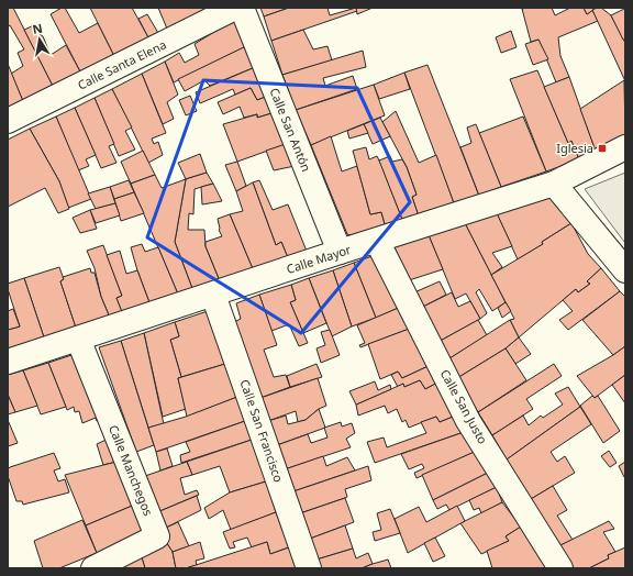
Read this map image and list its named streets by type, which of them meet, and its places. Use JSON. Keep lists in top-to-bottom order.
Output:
{
  "streets": {
    "street": [
      "Calle Santa Elena",
      "Calle San Antón",
      "Calle Mayor",
      "Calle San Justo",
      "Calle San Francisco",
      "Calle Manchegos"
    ]
  },
  "crossings": [
    ["Calle San Antón", "Calle Mayor"],
    ["Calle Mayor", "Calle San Justo"],
    ["Calle Mayor", "Calle San Francisco"],
    ["Calle Mayor", "Calle Manchegos"]
  ],
  "places": {
    "transit": ["Iglesia"]
  },
  "north": "top"
}
